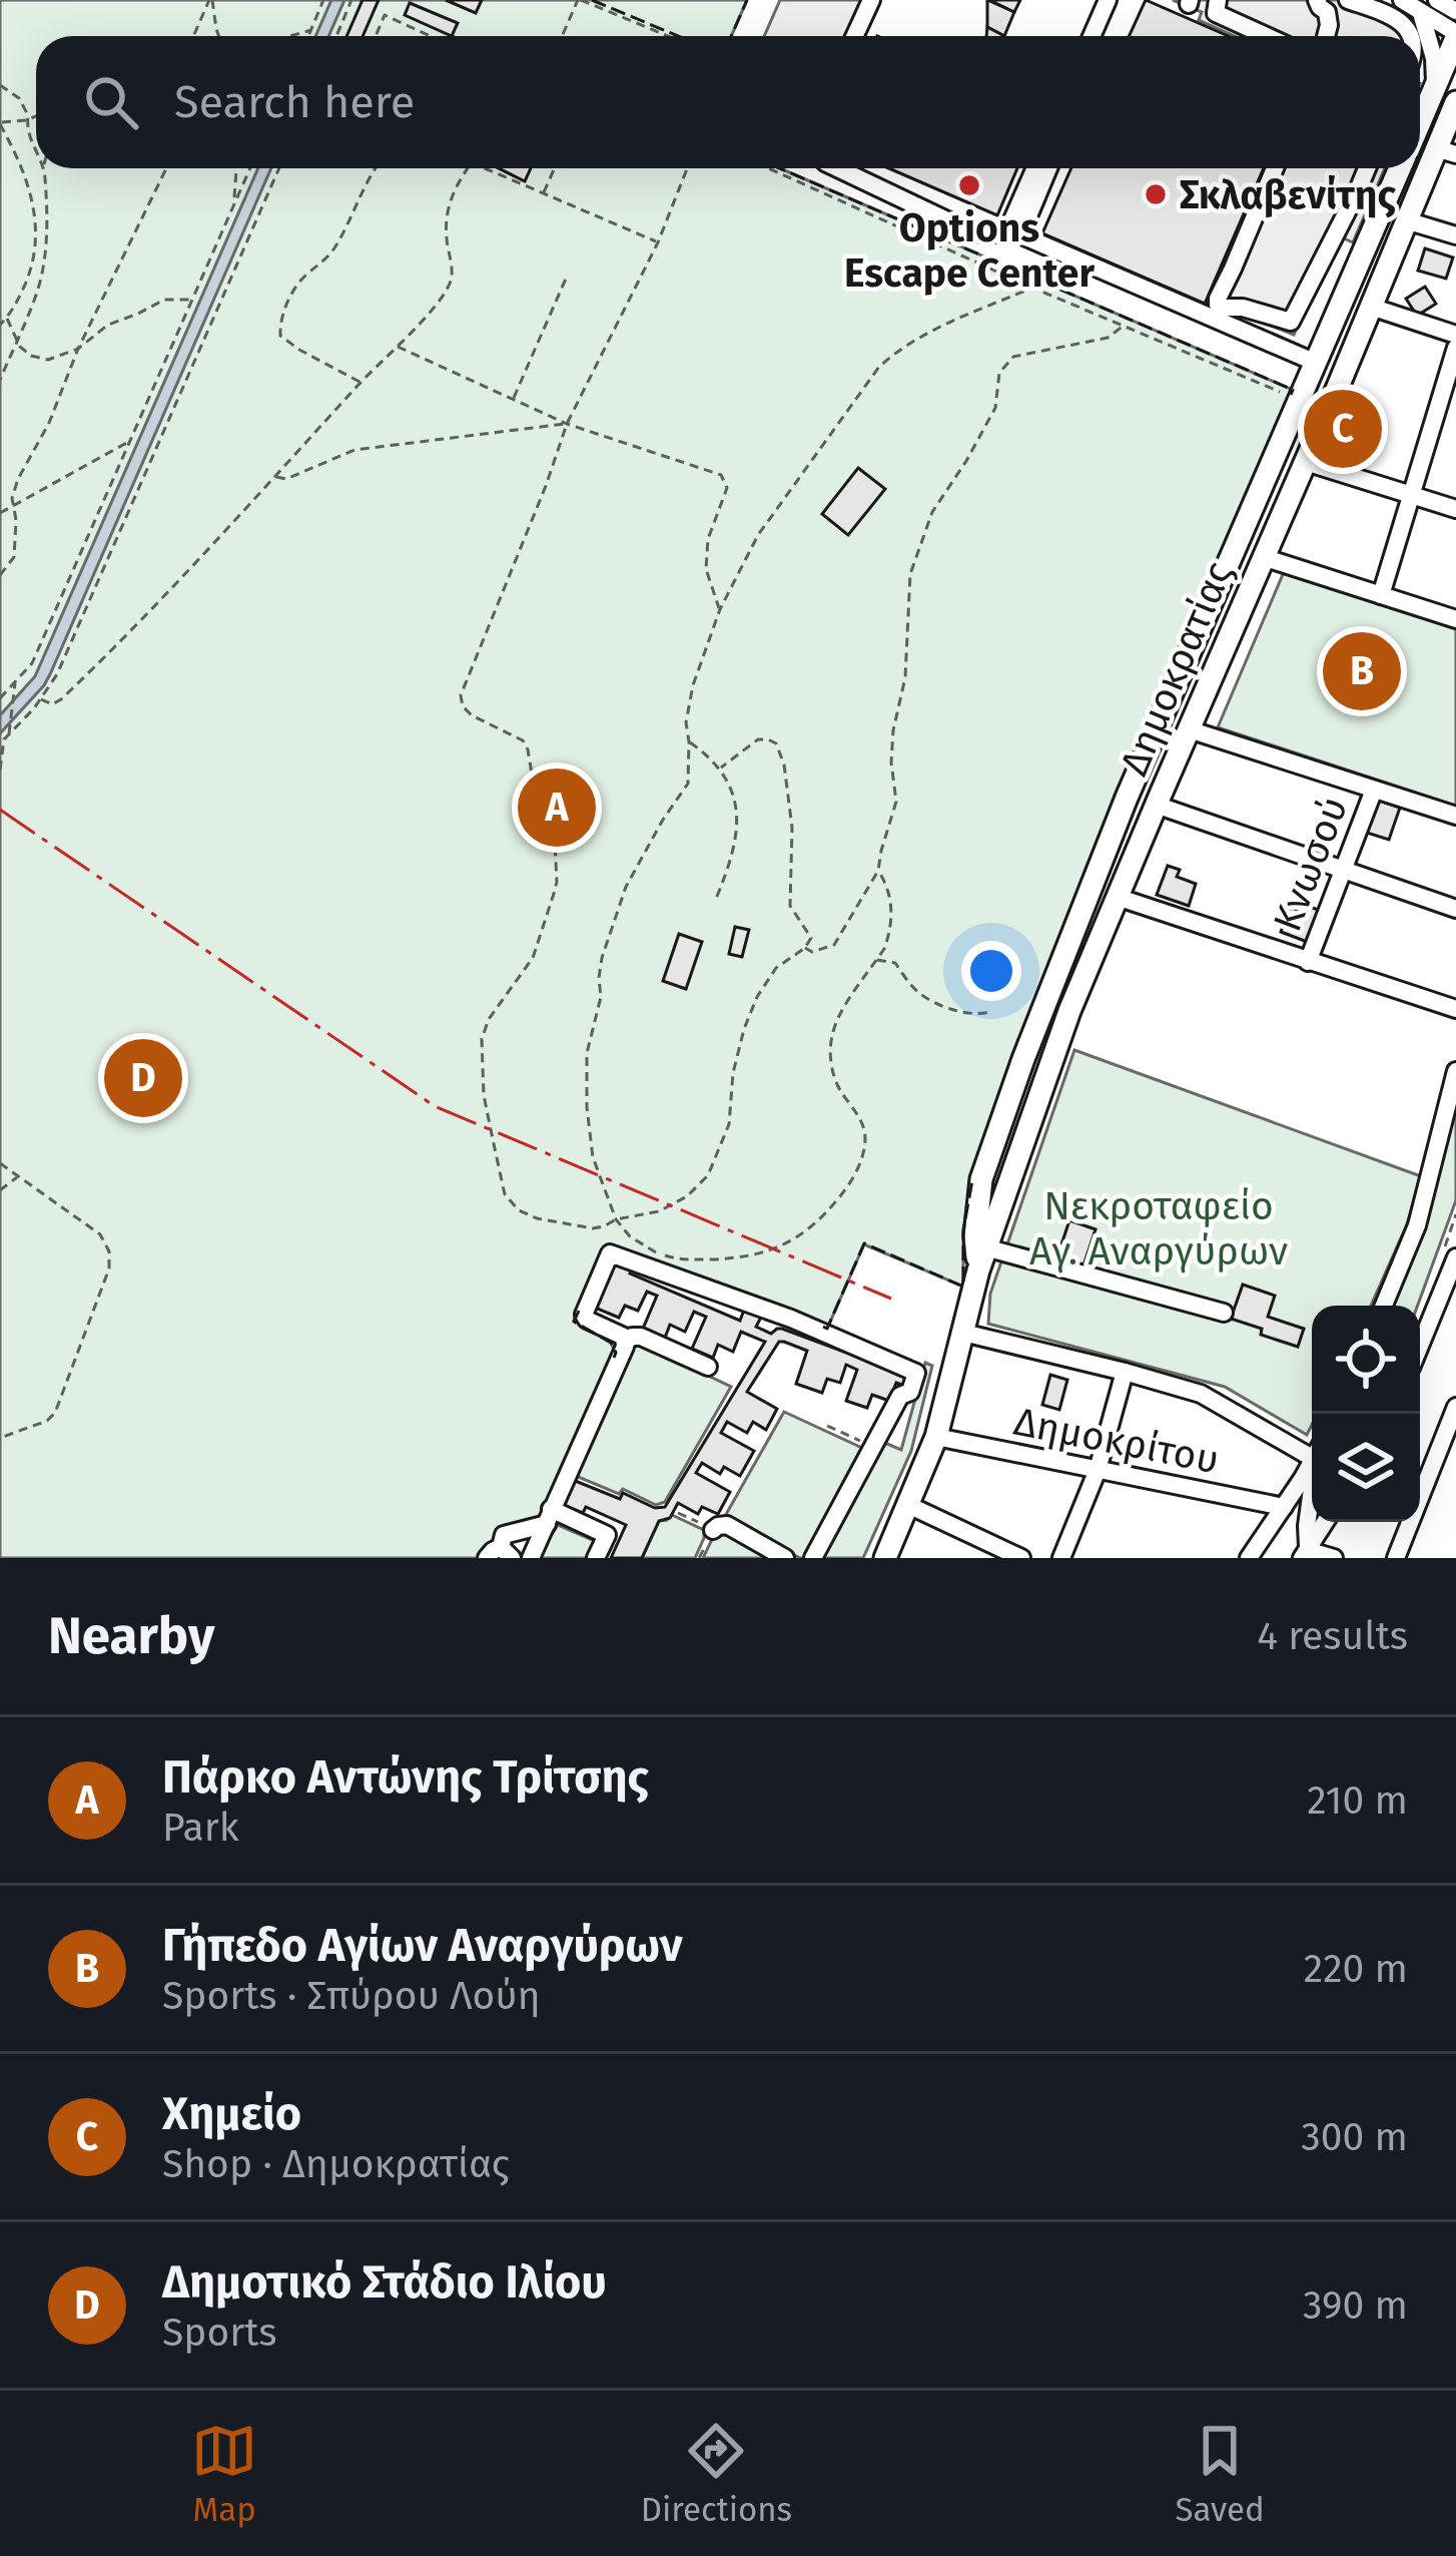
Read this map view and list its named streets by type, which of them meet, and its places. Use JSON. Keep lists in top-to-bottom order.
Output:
{
  "streets": {
    "main road": ["Δημοκρατίας"],
    "street": ["Κνωσού", "Δημοκρίτου"]
  },
  "crossings": [
    ["Δημοκρατίας", "Δημοκρίτου"]
  ],
  "parks": ["Νεκροταφείο Αγ. Αναργύρων"],
  "places": ["Options Escape Center", "Σκλαβενίτης"],
  "page": {
    "search": "Search here",
    "pins": [
      "C",
      "B",
      "A",
      "D"
    ],
    "heading": ["Nearby", "4 results"],
    "list": [
      {
        "mark": "A",
        "name": "Πάρκο Αντώνης Τρίτσης",
        "note": "Park",
        "value": "210 m"
      },
      {
        "mark": "B",
        "name": "Γήπεδο Αγίων Αναργύρων",
        "note": "Sports · Σπύρου Λούη",
        "value": "220 m"
      },
      {
        "mark": "C",
        "name": "Χημείο",
        "note": "Shop · Δημοκρατίας",
        "value": "300 m"
      },
      {
        "mark": "D",
        "name": "Δημοτικό Στάδιο Ιλίου",
        "note": "Sports",
        "value": "390 m"
      }
    ],
    "nav": ["Map", "Directions", "Saved"]
  }
}
